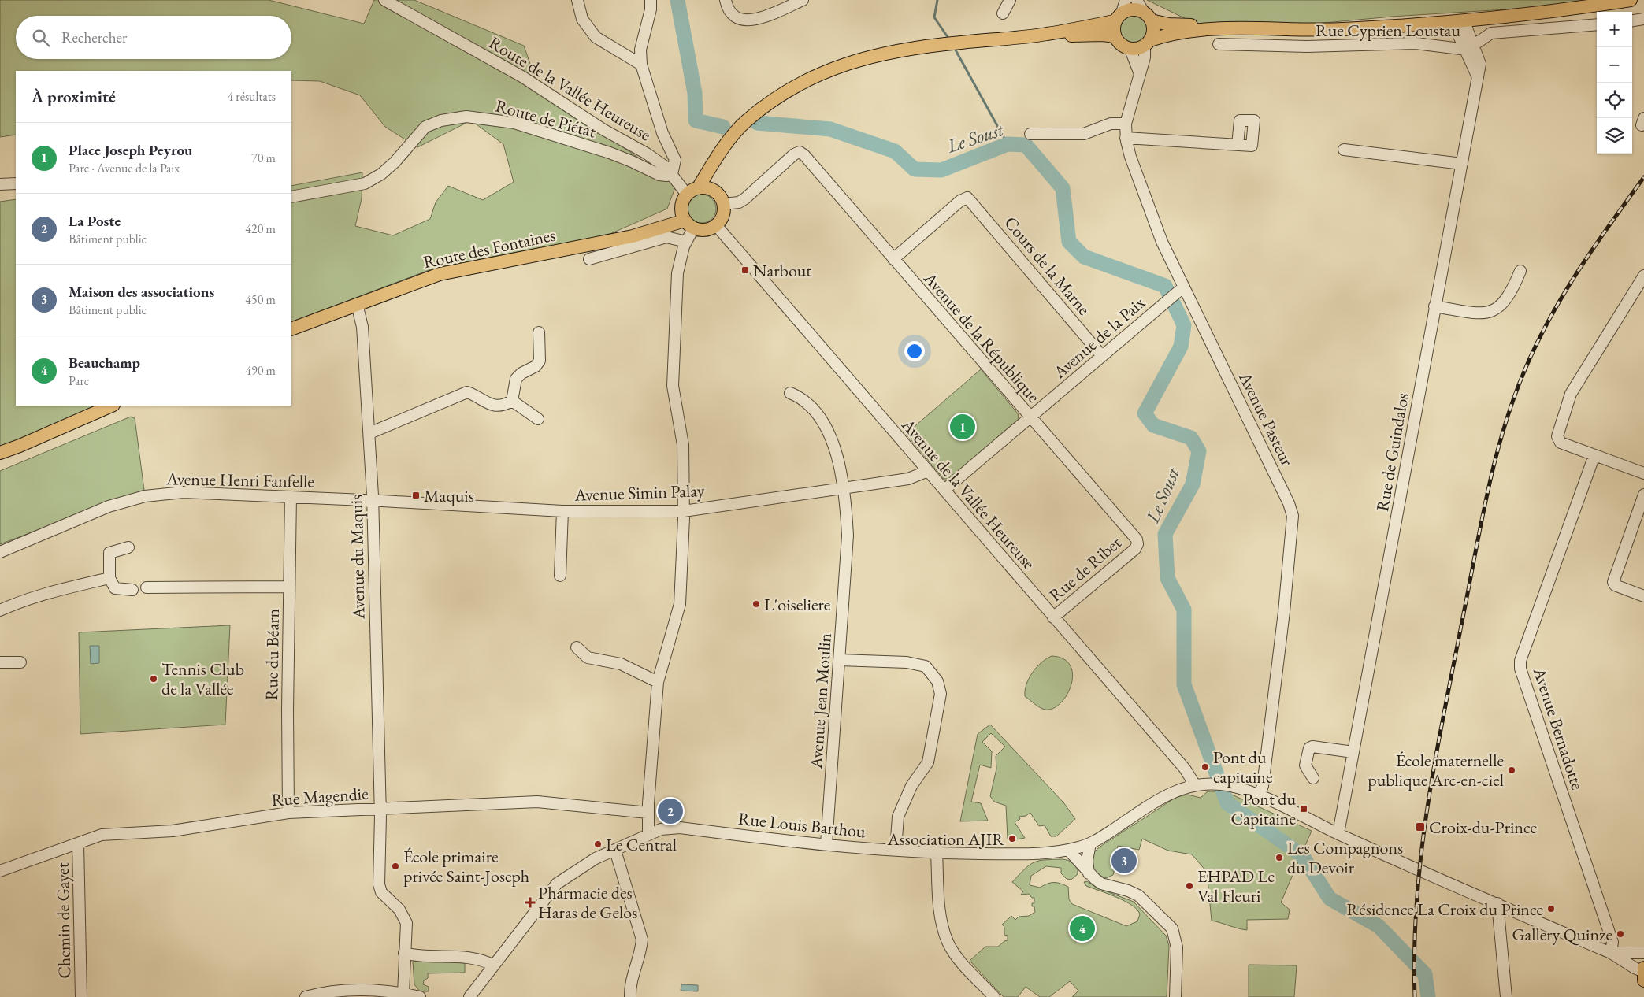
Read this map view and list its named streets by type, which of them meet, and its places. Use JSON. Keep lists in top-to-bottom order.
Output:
{
  "streets": {
    "main road": ["Route des Fontaines"],
    "street": [
      "Rue Cyprien Loustau",
      "Route de la Vallée Heureuse",
      "Route de Piétat",
      "Cours de la Marne",
      "Avenue de la République",
      "Avenue de la Paix",
      "Avenue Pasteur",
      "Rue de Guindalos",
      "Avenue Henri Fanfelle",
      "Avenue Simin Palay",
      "Avenue de la Vallée Heureuse",
      "Avenue du Maquis",
      "Rue de Ribet",
      "Rue du Béarn",
      "Avenue Jean Moulin",
      "Avenue Bernadotte",
      "Rue Magendie",
      "Rue Louis Barthou",
      "Chemin de Gayet"
    ]
  },
  "crossings": [
    ["Rue Cyprien Loustau", "Rue de Guindalos"],
    ["Route de la Vallée Heureuse", "Route de Piétat"],
    ["Route de la Vallée Heureuse", "Route des Fontaines"],
    ["Route de la Vallée Heureuse", "Avenue de la République"],
    ["Route de la Vallée Heureuse", "Avenue de la Vallée Heureuse"],
    ["Route des Fontaines", "Avenue de la République"],
    ["Route des Fontaines", "Avenue de la Vallée Heureuse"],
    ["Route des Fontaines", "Avenue du Maquis"],
    ["Cours de la Marne", "Avenue de la République"],
    ["Cours de la Marne", "Avenue de la Paix"],
    ["Avenue de la République", "Avenue de la Paix"],
    ["Avenue de la République", "Avenue de la Vallée Heureuse"],
    ["Avenue de la République", "Rue de Ribet"],
    ["Avenue de la Paix", "Avenue Pasteur"],
    ["Avenue de la Paix", "Avenue de la Vallée Heureuse"],
    ["Avenue Pasteur", "Rue Louis Barthou"],
    ["Rue de Guindalos", "Rue Louis Barthou"],
    ["Avenue Henri Fanfelle", "Avenue Simin Palay"],
    ["Avenue Henri Fanfelle", "Avenue du Maquis"],
    ["Avenue Henri Fanfelle", "Rue du Béarn"],
    ["Avenue Simin Palay", "Avenue de la Vallée Heureuse"],
    ["Avenue Simin Palay", "Avenue du Maquis"],
    ["Avenue Simin Palay", "Avenue Jean Moulin"],
    ["Avenue de la Vallée Heureuse", "Rue de Ribet"],
    ["Avenue de la Vallée Heureuse", "Rue Louis Barthou"],
    ["Avenue du Maquis", "Rue Magendie"],
    ["Rue du Béarn", "Rue Magendie"],
    ["Avenue Jean Moulin", "Rue Louis Barthou"],
    ["Avenue Bernadotte", "Rue Louis Barthou"],
    ["Rue Magendie", "Chemin de Gayet"]
  ],
  "water": ["Le Soust"],
  "places": {
    "transit": [
      "Narbout",
      "Maquis",
      "Pont du Capitaine",
      "Croix-du-Prince"
    ],
    "other": [
      "L'oiseliere",
      "Tennis Club de la Vallée",
      "Pont du capitaine",
      "École maternelle publique Arc-en-ciel",
      "Association AJIR",
      "Le Central",
      "Les Compagnons du Devoir",
      "École primaire privée Saint-Joseph",
      "EHPAD Le Val Fleuri",
      "Résidence La Croix du Prince",
      "Gallery Quinze"
    ],
    "health": ["Pharmacie des Haras de Gelos"]
  },
  "page": {
    "map_buttons": ["+", "−"],
    "search": "Rechercher",
    "heading": ["À proximité", "4 résultats"],
    "list": [
      {
        "mark": "1",
        "name": "Place Joseph Peyrou",
        "note": "Parc · Avenue de la Paix",
        "value": "70 m"
      },
      {
        "mark": "2",
        "name": "La Poste",
        "note": "Bâtiment public",
        "value": "420 m"
      },
      {
        "mark": "3",
        "name": "Maison des associations",
        "note": "Bâtiment public",
        "value": "450 m"
      },
      {
        "mark": "4",
        "name": "Beauchamp",
        "note": "Parc",
        "value": "490 m"
      }
    ],
    "pins": [
      "1",
      "2",
      "3",
      "4"
    ]
  }
}
